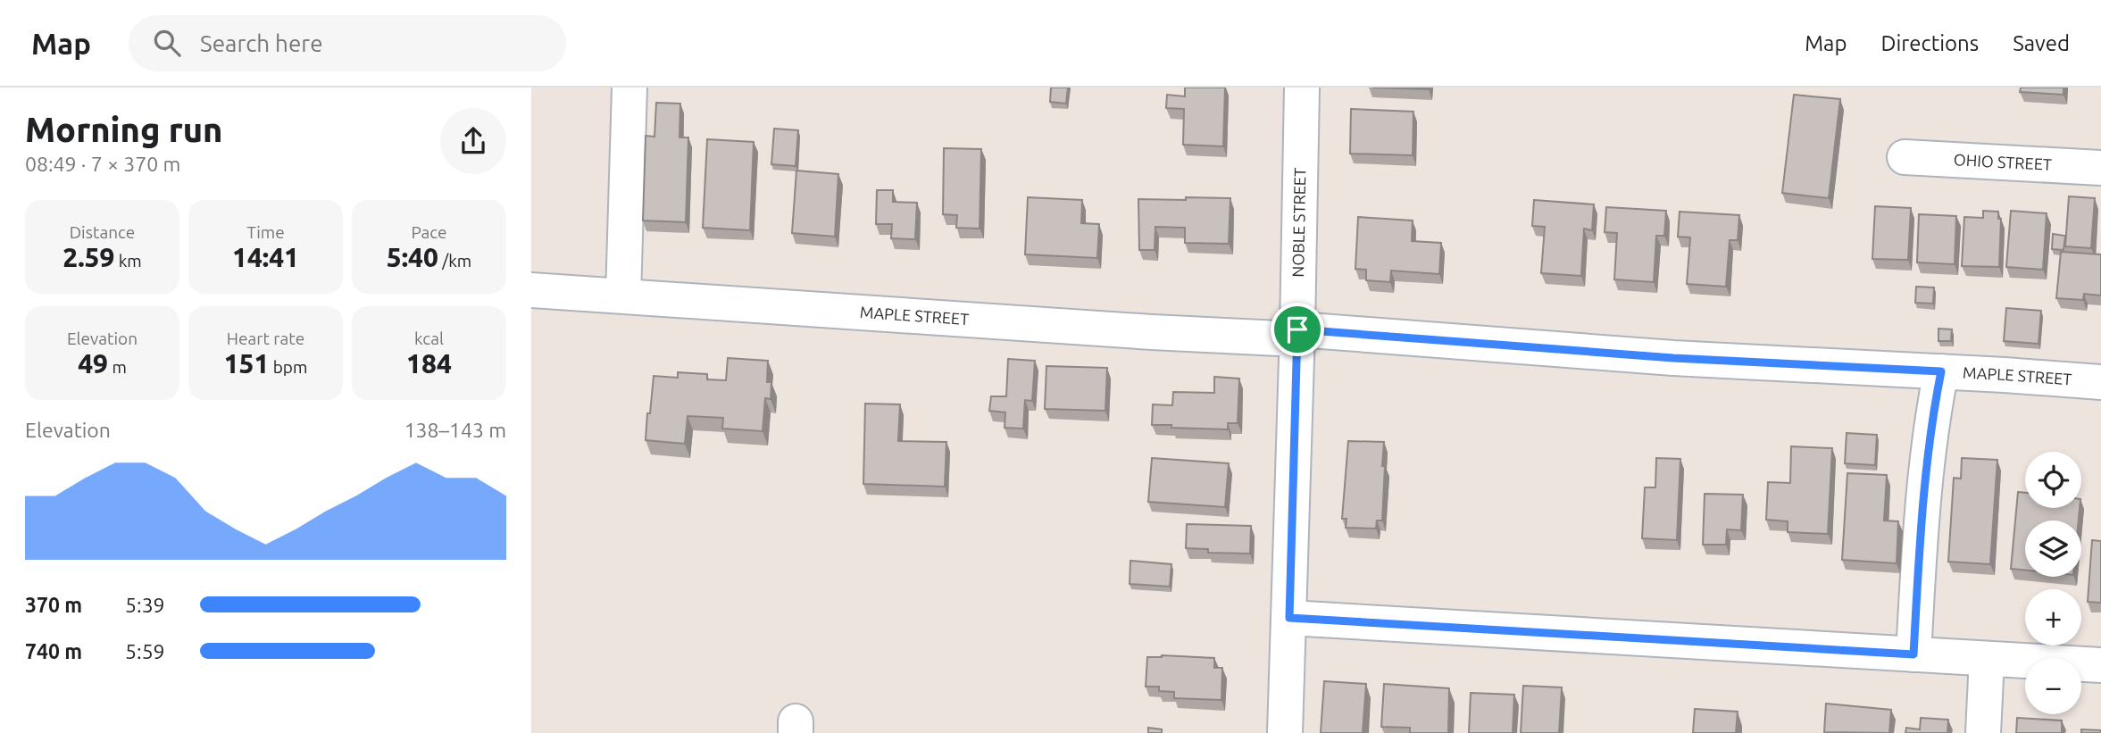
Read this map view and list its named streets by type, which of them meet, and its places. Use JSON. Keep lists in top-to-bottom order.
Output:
{
  "streets": {
    "street": ["OHIO STREET", "NOBLE STREET", "MAPLE STREET"]
  },
  "crossings": [
    ["NOBLE STREET", "MAPLE STREET"]
  ],
  "page": {
    "header": "Map",
    "search": "Search here",
    "nav": ["Map", "Directions", "Saved"],
    "heading": ["Morning run", "08:49 · 7 × 370 m"],
    "stats": [
      ["Distance", "2.59 km"],
      ["Time", "14:41"],
      ["Pace", "5:40 /km"],
      ["Elevation", "49 m"],
      ["Heart rate", "151 bpm"],
      ["kcal", "184"]
    ],
    "chart": ["Elevation", "138–143 m"],
    "map_buttons": ["+", "−"],
    "list": [
      {
        "name": "370 m",
        "note": "5:39"
      },
      {
        "name": "740 m",
        "note": "5:59"
      }
    ]
  }
}
